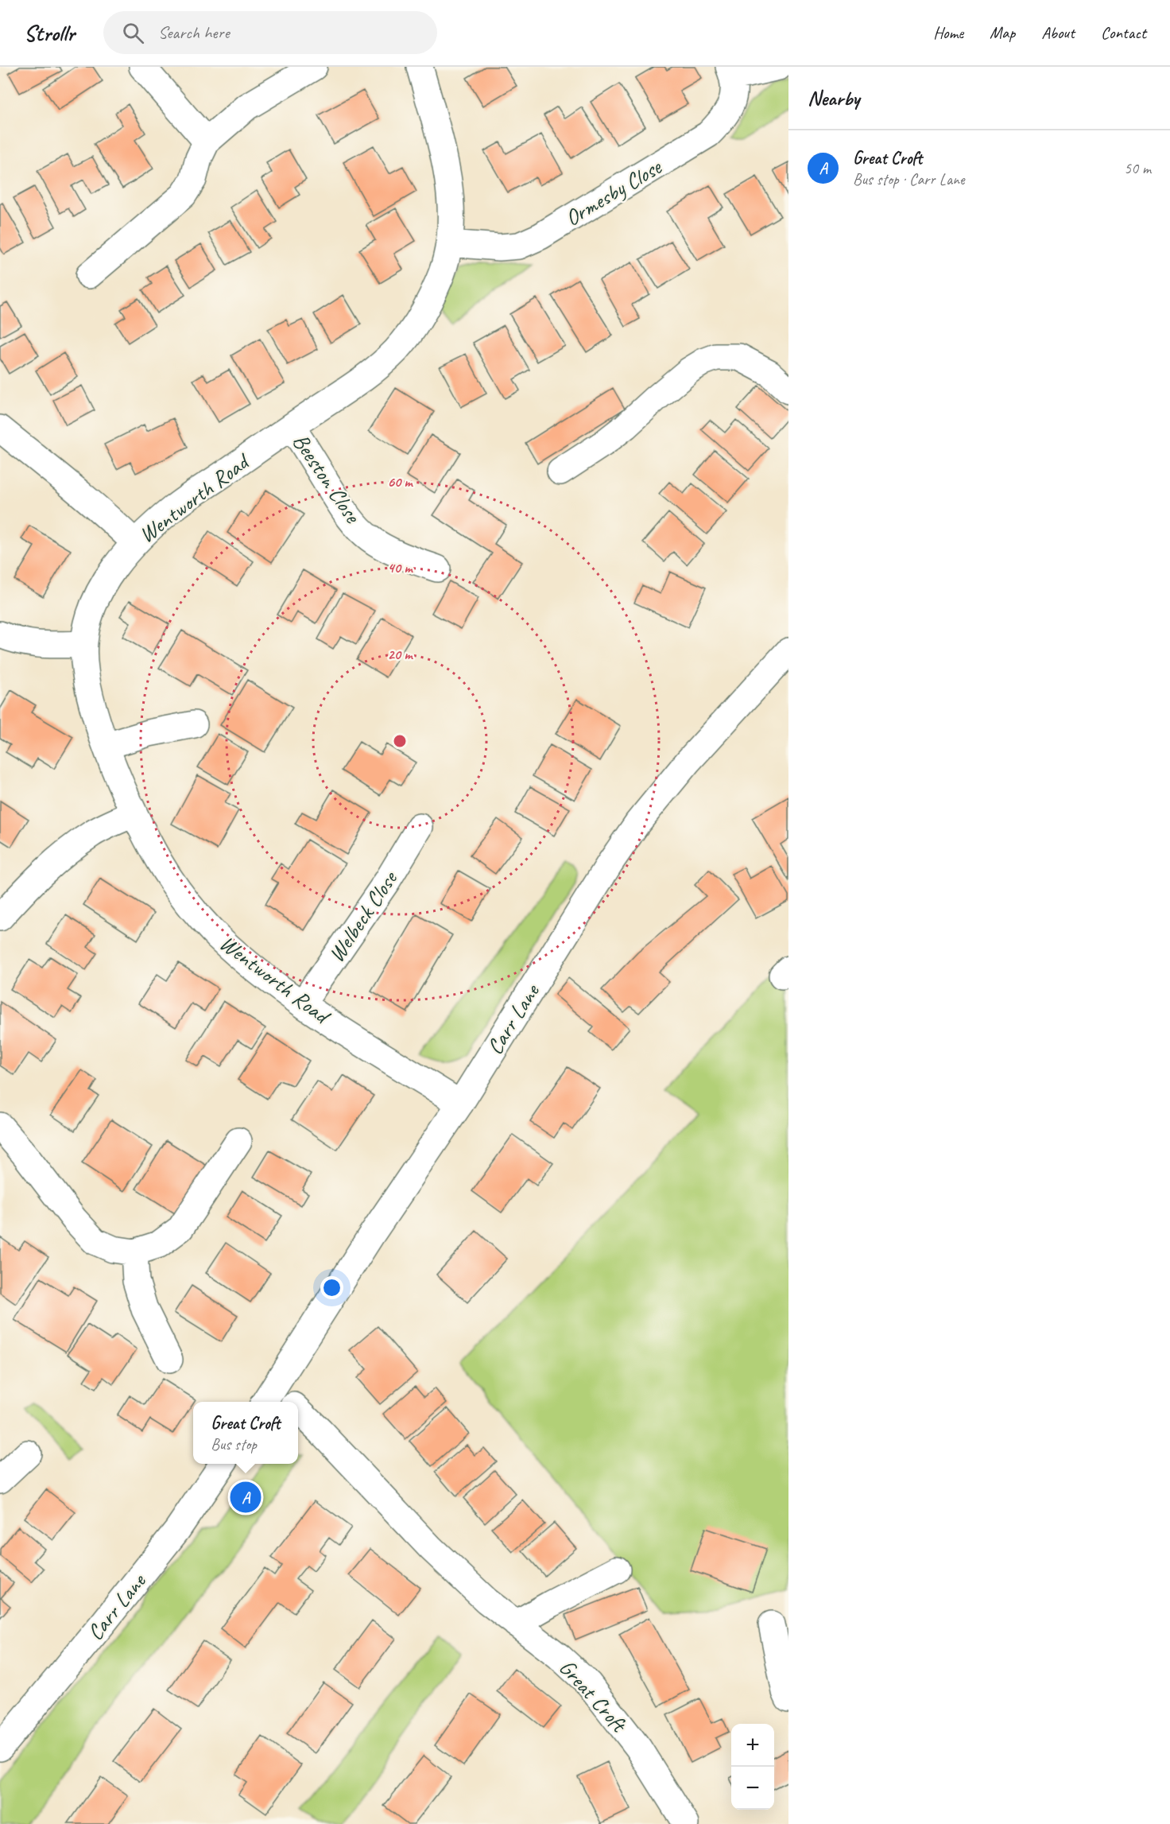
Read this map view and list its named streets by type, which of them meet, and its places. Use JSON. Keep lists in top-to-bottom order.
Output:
{
  "streets": {
    "street": [
      "Ormesby Close",
      "Beeston Close",
      "Wentworth Road",
      "Welbeck Close",
      "Carr Lane",
      "Great Croft"
    ]
  },
  "crossings": [
    ["Ormesby Close", "Wentworth Road"],
    ["Beeston Close", "Wentworth Road"],
    ["Wentworth Road", "Welbeck Close"],
    ["Wentworth Road", "Carr Lane"],
    ["Carr Lane", "Great Croft"]
  ],
  "page": {
    "header": "Strollr",
    "search": "Search here",
    "nav": [
      "Home",
      "Map",
      "About",
      "Contact"
    ],
    "heading": "Nearby",
    "list": [
      {
        "mark": "A",
        "name": "Great Croft",
        "note": "Bus stop · Carr Lane",
        "value": "50 m"
      }
    ],
    "popup": ["Great Croft", "Bus stop"],
    "pins": "A",
    "map_buttons": ["+", "−"]
  },
  "rings": ["60 m", "40 m", "20 m"]
}
